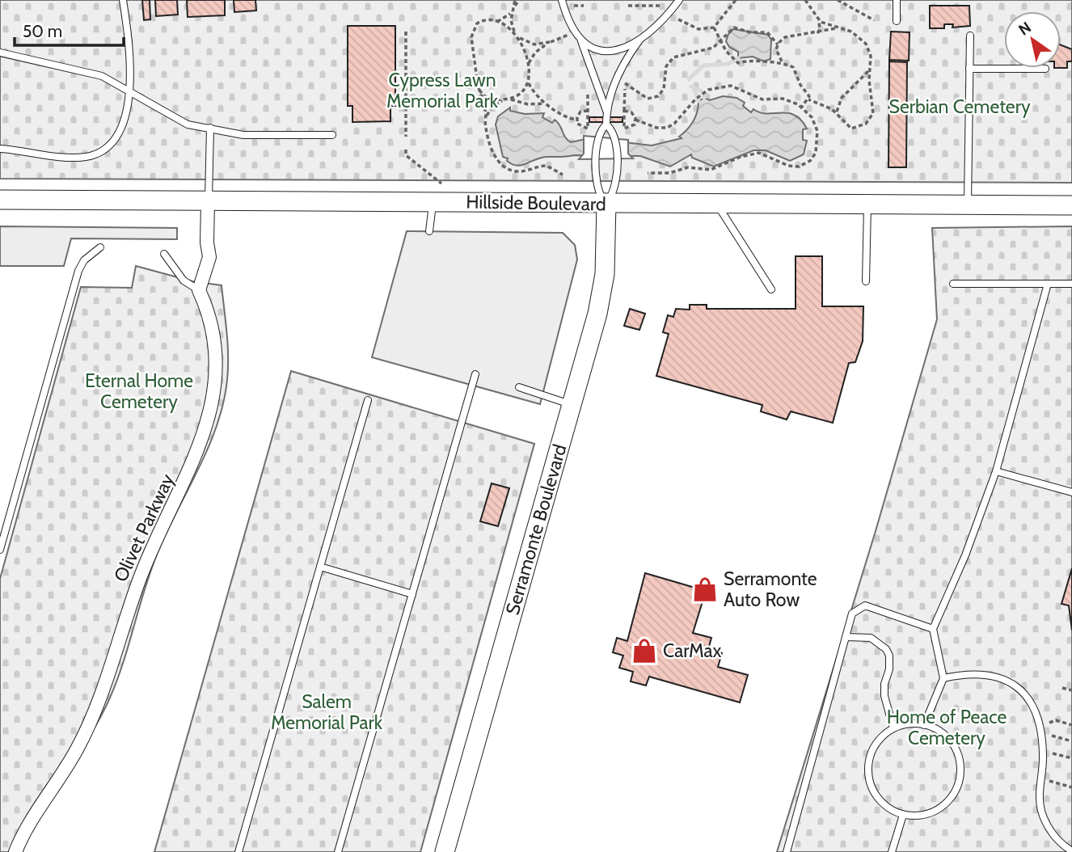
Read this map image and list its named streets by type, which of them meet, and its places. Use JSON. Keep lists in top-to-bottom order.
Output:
{
  "streets": {
    "main road": ["Hillside Boulevard", "Serramonte Boulevard"],
    "street": ["Olivet Parkway"]
  },
  "crossings": [
    ["Hillside Boulevard", "Serramonte Boulevard"]
  ],
  "parks": [
    "Cypress Lawn Memorial Park",
    "Serbian Cemetery",
    "Eternal Home Cemetery",
    "Salem Memorial Park",
    "Home of Peace Cemetery"
  ],
  "places": {
    "shop": ["Serramonte Auto Row", "CarMax"]
  },
  "scale_bar": "50 m",
  "north": "top left"
}
